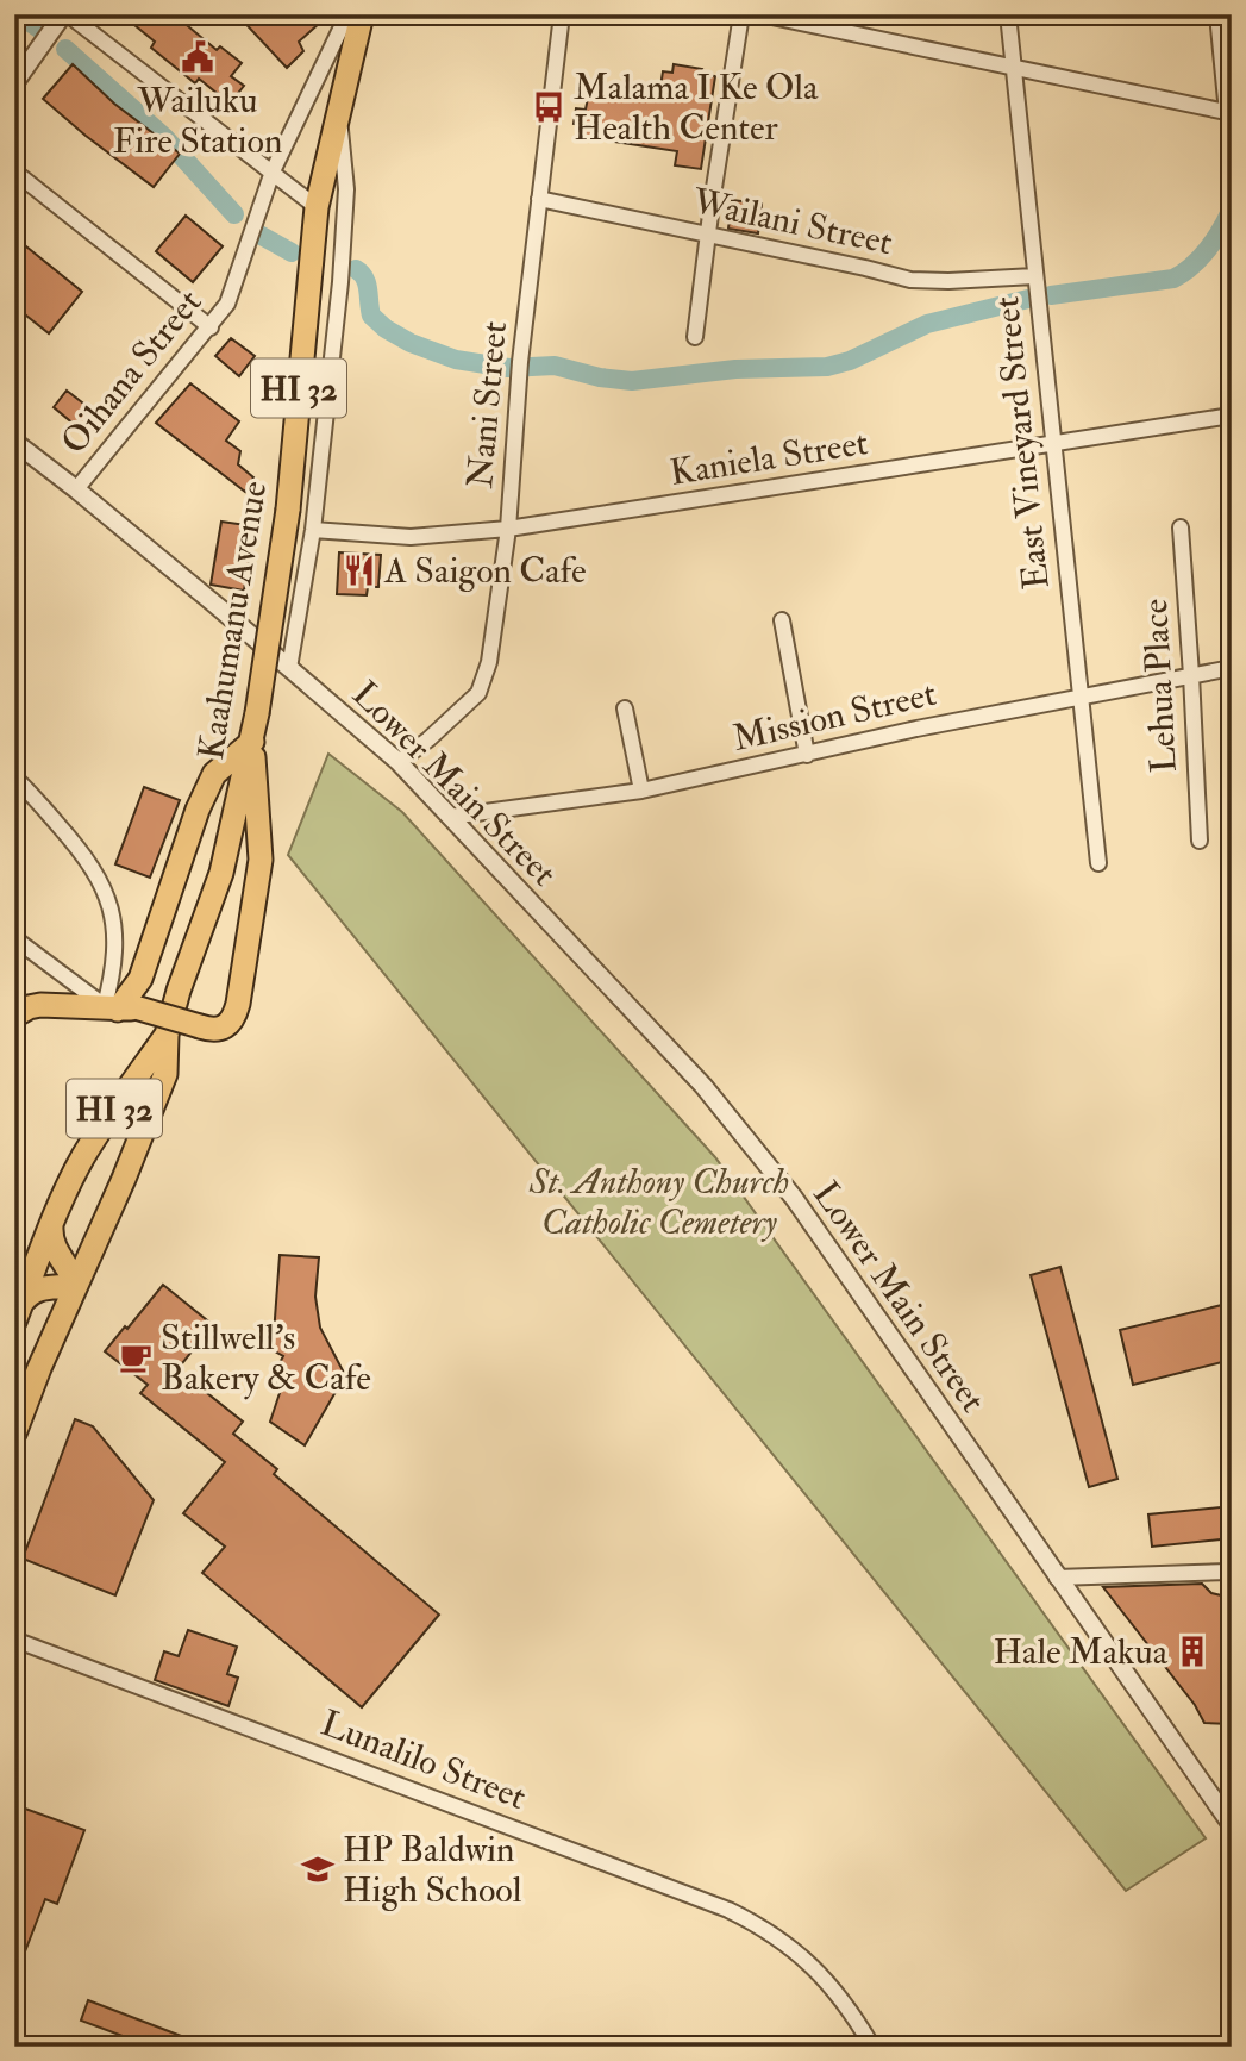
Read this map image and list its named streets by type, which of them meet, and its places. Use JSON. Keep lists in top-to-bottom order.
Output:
{
  "streets": {
    "main road": ["HI 32", "Kaahumanu Avenue"],
    "street": [
      "Wailani Street",
      "Oihana Street",
      "Nani Street",
      "East Vineyard Street",
      "Kaniela Street",
      "Lehua Place",
      "Mission Street",
      "Lower Main Street",
      "Lunalilo Street"
    ]
  },
  "crossings": [
    ["Wailani Street", "Nani Street"],
    ["Wailani Street", "East Vineyard Street"],
    ["Oihana Street", "Lower Main Street"],
    ["Nani Street", "Kaniela Street"],
    ["Nani Street", "Lower Main Street"],
    ["East Vineyard Street", "Kaniela Street"],
    ["East Vineyard Street", "Mission Street"],
    ["Lehua Place", "Mission Street"],
    ["Mission Street", "Lower Main Street"]
  ],
  "parks": ["St. Anthony Church Catholic Cemetery"],
  "places": {
    "public building": ["Wailuku Fire Station"],
    "bus stop": ["Malama I Ke Ola Health Center"],
    "restaurant": ["A Saigon Cafe"],
    "cafe": ["Stillwell's Bakery & Cafe"],
    "building": ["Hale Makua"],
    "school or university": ["HP Baldwin High School"]
  }
}
